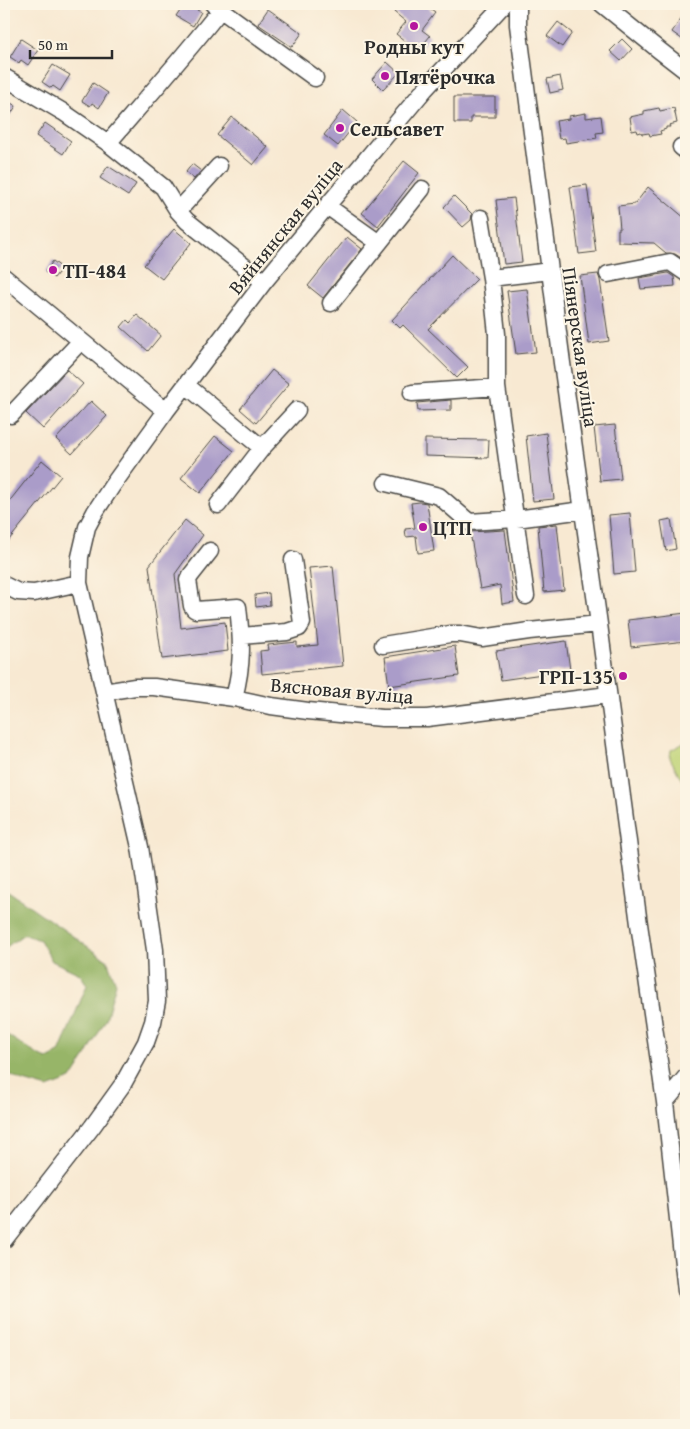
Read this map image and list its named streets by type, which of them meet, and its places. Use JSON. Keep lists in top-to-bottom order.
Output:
{
  "streets": {
    "street": ["Вяйнянская вуліца", "Піянерская вуліца", "Вясновая вуліца"]
  },
  "crossings": [
    ["Вяйнянская вуліца", "Вясновая вуліца"],
    ["Піянерская вуліца", "Вясновая вуліца"]
  ],
  "places": [
    "Родны кут",
    "Пятёрочка",
    "Сельсавет",
    "ТП-484",
    "ЦТП",
    "ГРП-135"
  ],
  "scale_bar": "50 m"
}
